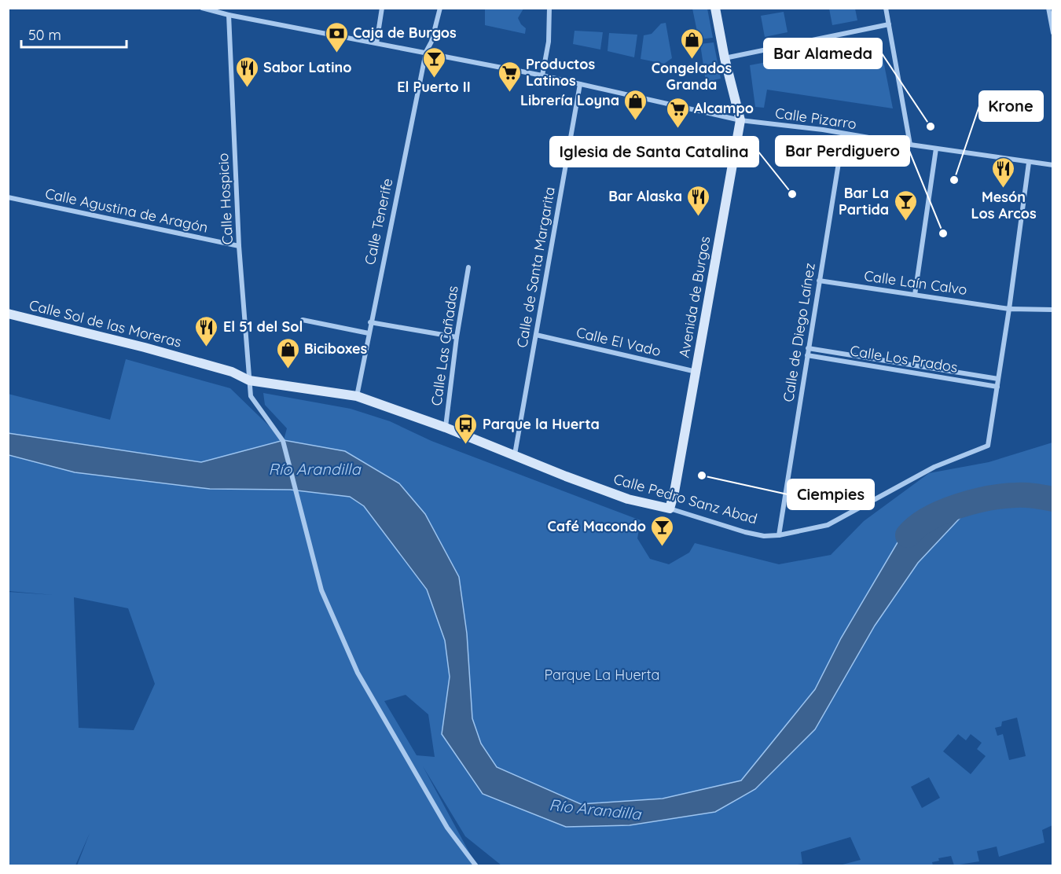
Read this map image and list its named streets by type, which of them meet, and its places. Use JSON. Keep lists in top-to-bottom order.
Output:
{
  "streets": {
    "street": [
      "Calle Pizarro",
      "Calle Hospicio",
      "Calle Agustina de Aragón",
      "Calle Tenerife",
      "Calle de Santa Margarita",
      "Calle Laín Calvo",
      "Avenida de Burgos",
      "Calle Sol de las Moreras",
      "Calle de Diego Laínez",
      "Calle El Vado",
      "Calle Las Cañadas",
      "Calle Los Prados",
      "Calle Pedro Sanz Abad"
    ]
  },
  "crossings": [
    ["Calle Pizarro", "Calle Hospicio"],
    ["Calle Pizarro", "Calle Tenerife"],
    ["Calle Pizarro", "Calle de Santa Margarita"],
    ["Calle Pizarro", "Avenida de Burgos"],
    ["Calle Pizarro", "Calle de Diego Laínez"],
    ["Calle Pizarro", "Calle Pedro Sanz Abad"],
    ["Calle Hospicio", "Calle Agustina de Aragón"],
    ["Calle Hospicio", "Calle Sol de las Moreras"],
    ["Calle Hospicio", "Calle Pedro Sanz Abad"],
    ["Calle Tenerife", "Calle Pedro Sanz Abad"],
    ["Calle de Santa Margarita", "Calle El Vado"],
    ["Calle de Santa Margarita", "Calle Pedro Sanz Abad"],
    ["Calle Laín Calvo", "Calle de Diego Laínez"],
    ["Calle Laín Calvo", "Calle Pedro Sanz Abad"],
    ["Avenida de Burgos", "Calle El Vado"],
    ["Avenida de Burgos", "Calle Pedro Sanz Abad"],
    ["Calle Sol de las Moreras", "Calle Pedro Sanz Abad"],
    ["Calle de Diego Laínez", "Calle Los Prados"],
    ["Calle de Diego Laínez", "Calle Pedro Sanz Abad"],
    ["Calle Las Cañadas", "Calle Pedro Sanz Abad"],
    ["Calle Los Prados", "Calle Pedro Sanz Abad"]
  ],
  "water": ["Río Arandilla"],
  "parks": ["Parque La Huerta"],
  "places": {
    "bank": ["Caja de Burgos"],
    "shop": ["Congelados Granda", "Librería Loyna", "Biciboxes"],
    "bar": ["El Puerto II", "Bar La Partida", "Café Macondo"],
    "restaurant": [
      "Sabor Latino",
      "Mesón Los Arcos",
      "Bar Alaska",
      "El 51 del Sol"
    ],
    "supermarket": ["Productos Latinos", "Alcampo"],
    "other": [
      "Bar Alameda",
      "Krone",
      "Iglesia de Santa Catalina",
      "Bar Perdiguero",
      "Ciempies"
    ],
    "bus stop": ["Parque la Huerta"]
  },
  "scale_bar": "50 m"
}
